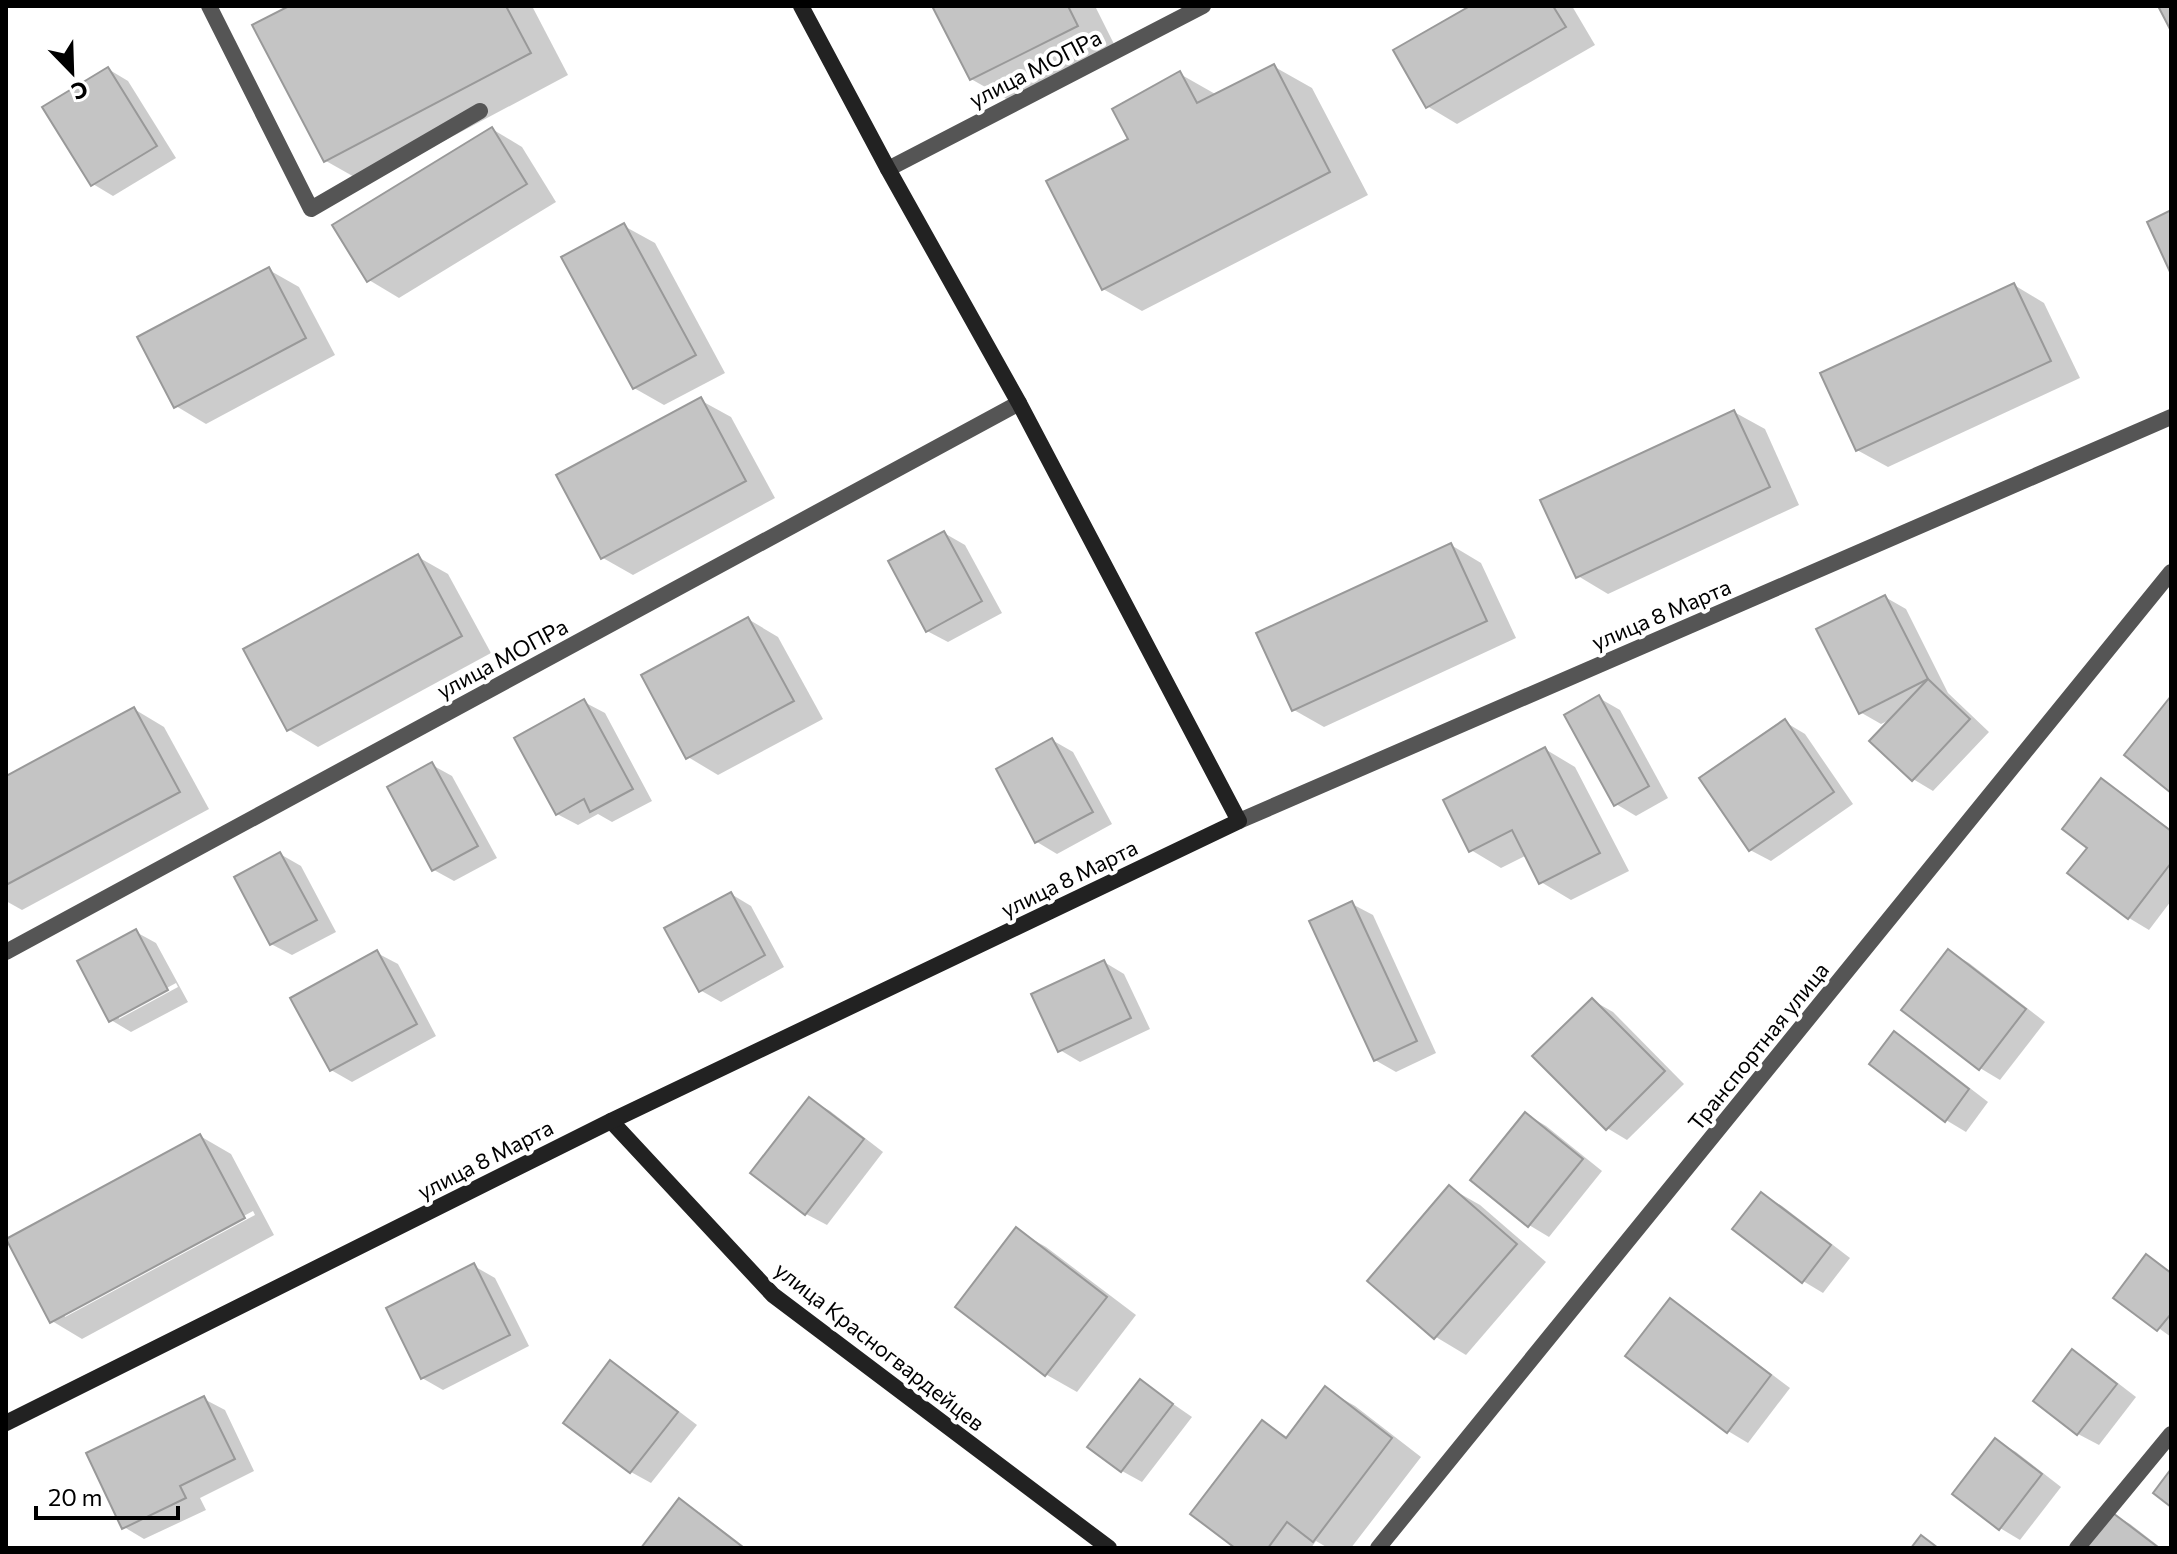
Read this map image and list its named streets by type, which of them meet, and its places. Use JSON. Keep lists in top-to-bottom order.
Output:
{
  "streets": {
    "street": [
      "улица МОПРа",
      "улица 8 Марта",
      "Транспортная улица",
      "улица Красногвардейцев"
    ]
  },
  "crossings": [
    ["улица 8 Марта", "улица Красногвардейцев"]
  ],
  "scale_bar": "20 m",
  "north": "bottom right"
}
